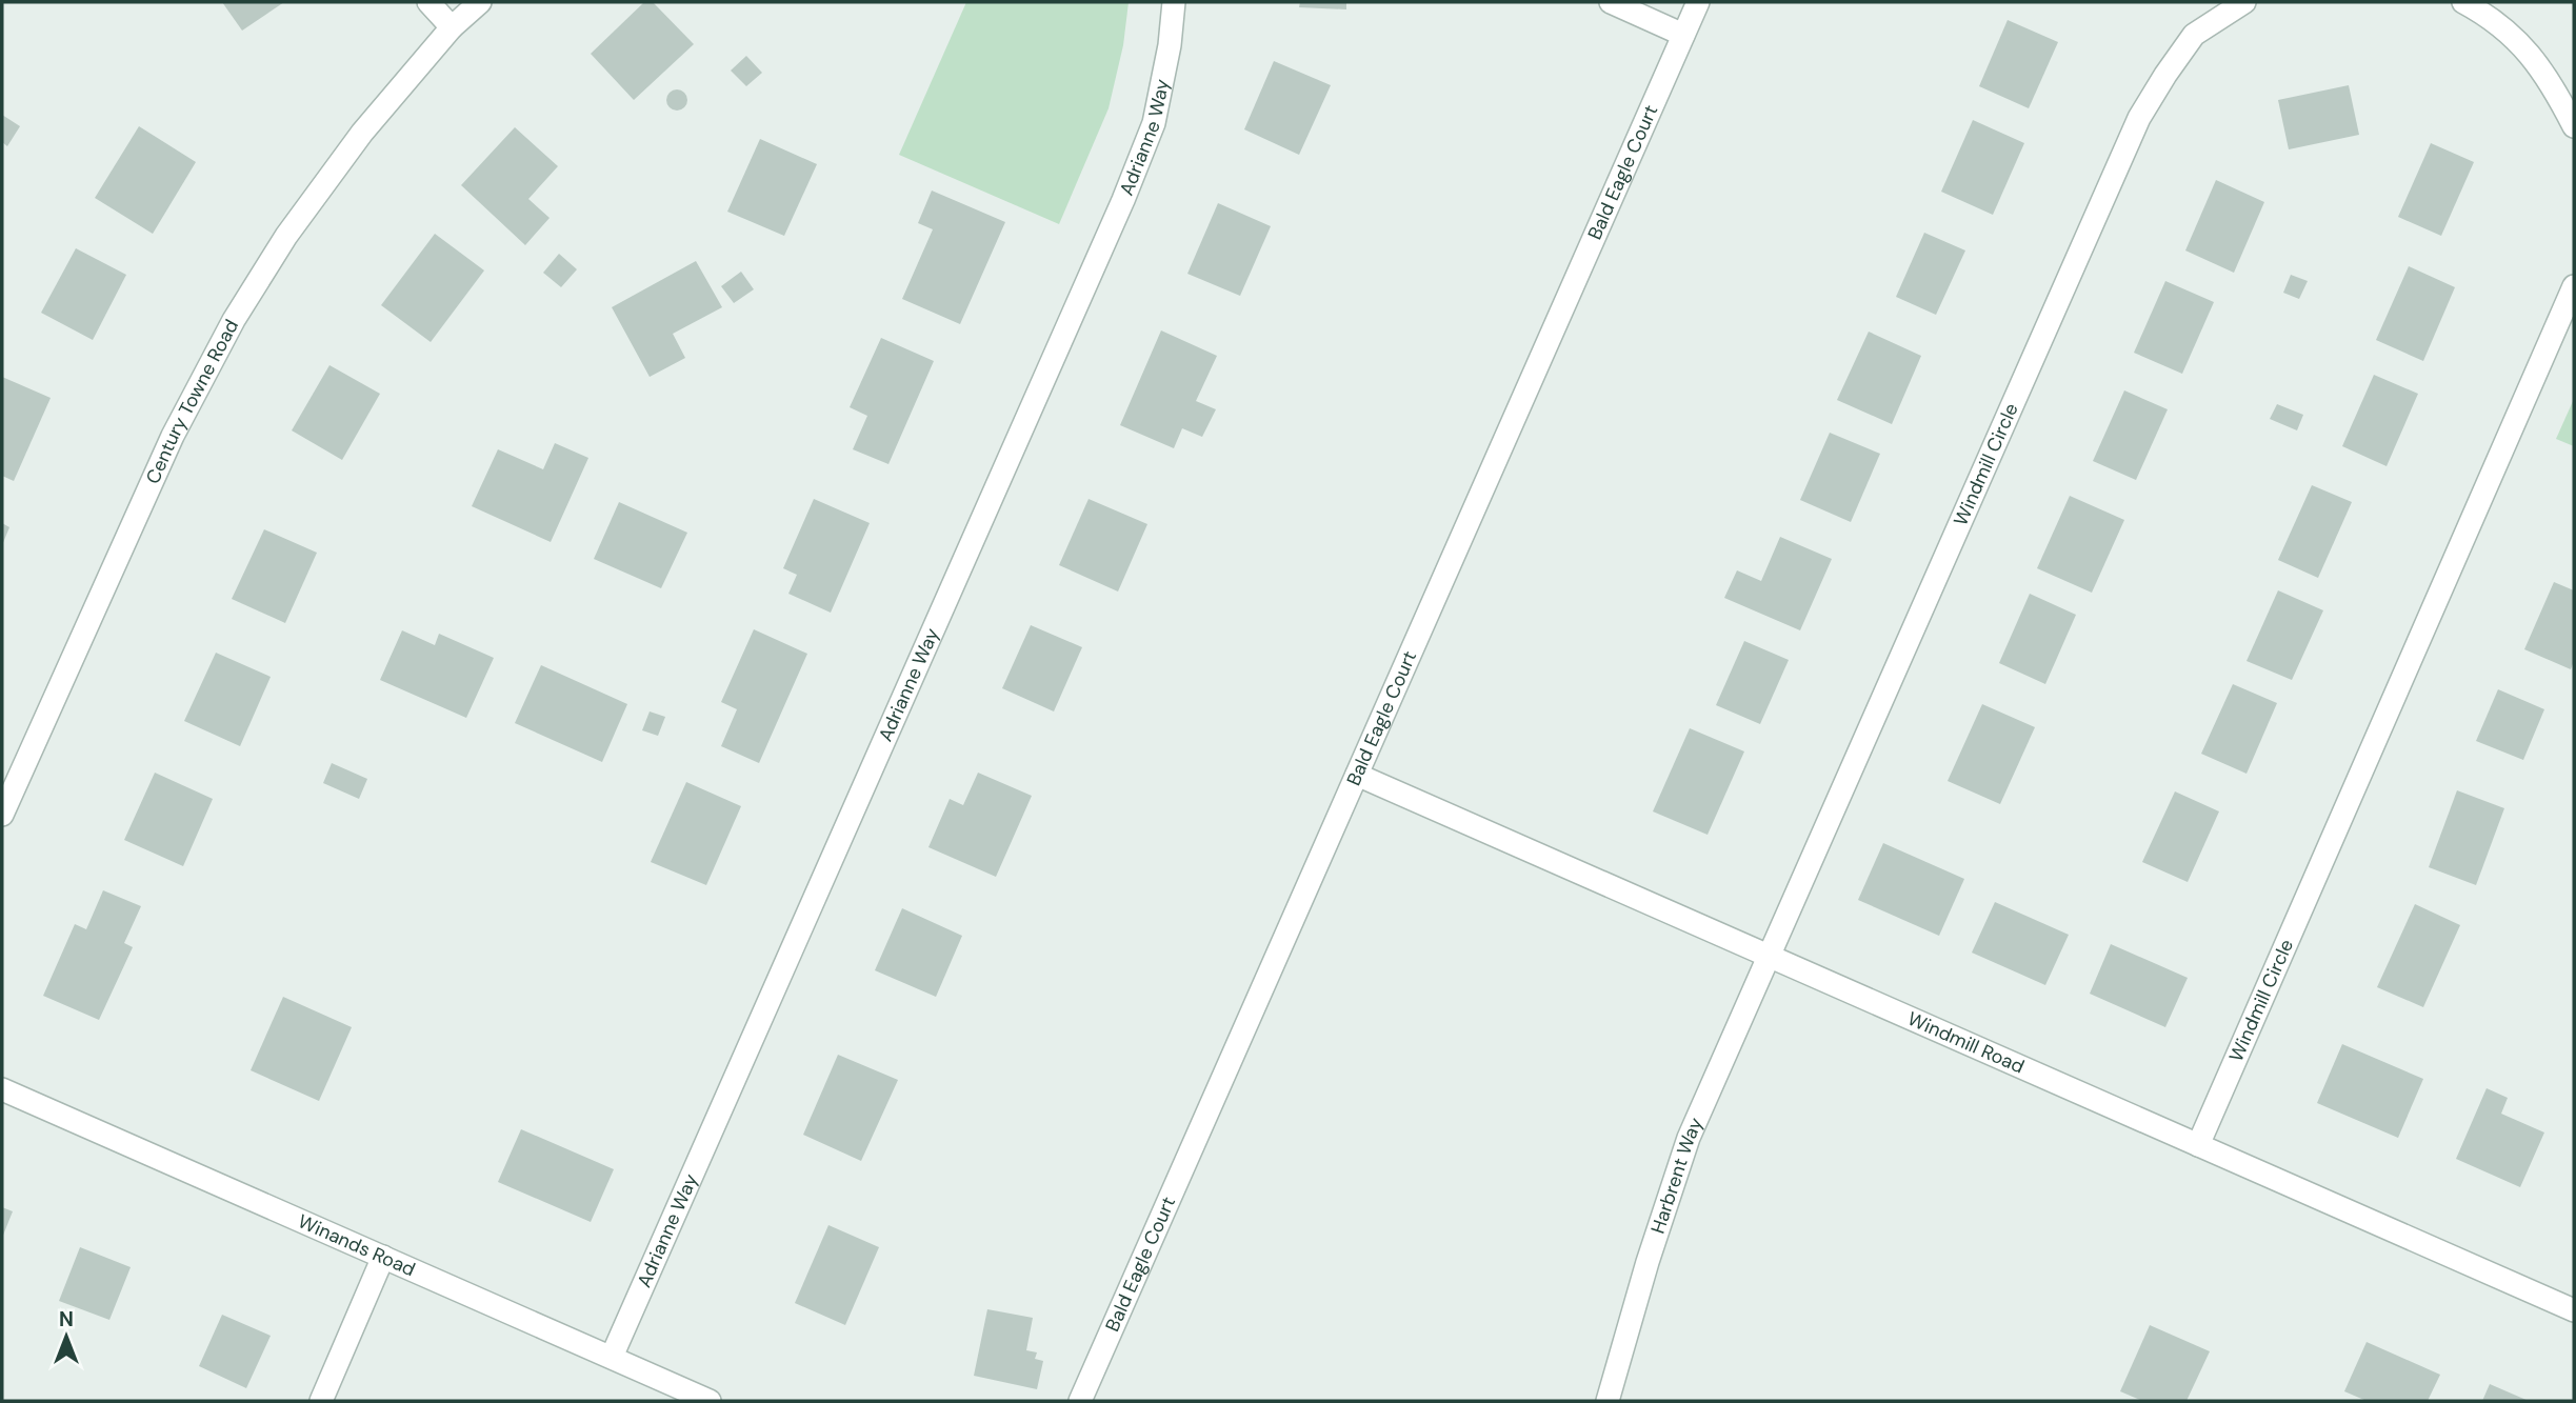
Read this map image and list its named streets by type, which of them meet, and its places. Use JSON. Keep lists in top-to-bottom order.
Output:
{
  "streets": {
    "street": [
      "Adrianne Way",
      "Bald Eagle Court",
      "Century Towne Road",
      "Windmill Circle",
      "Windmill Road",
      "Harbrent Way",
      "Winands Road"
    ]
  },
  "crossings": [
    ["Adrianne Way", "Winands Road"],
    ["Bald Eagle Court", "Windmill Road"],
    ["Windmill Circle", "Windmill Road"],
    ["Windmill Circle", "Harbrent Way"],
    ["Windmill Road", "Harbrent Way"]
  ],
  "north": "top"
}
